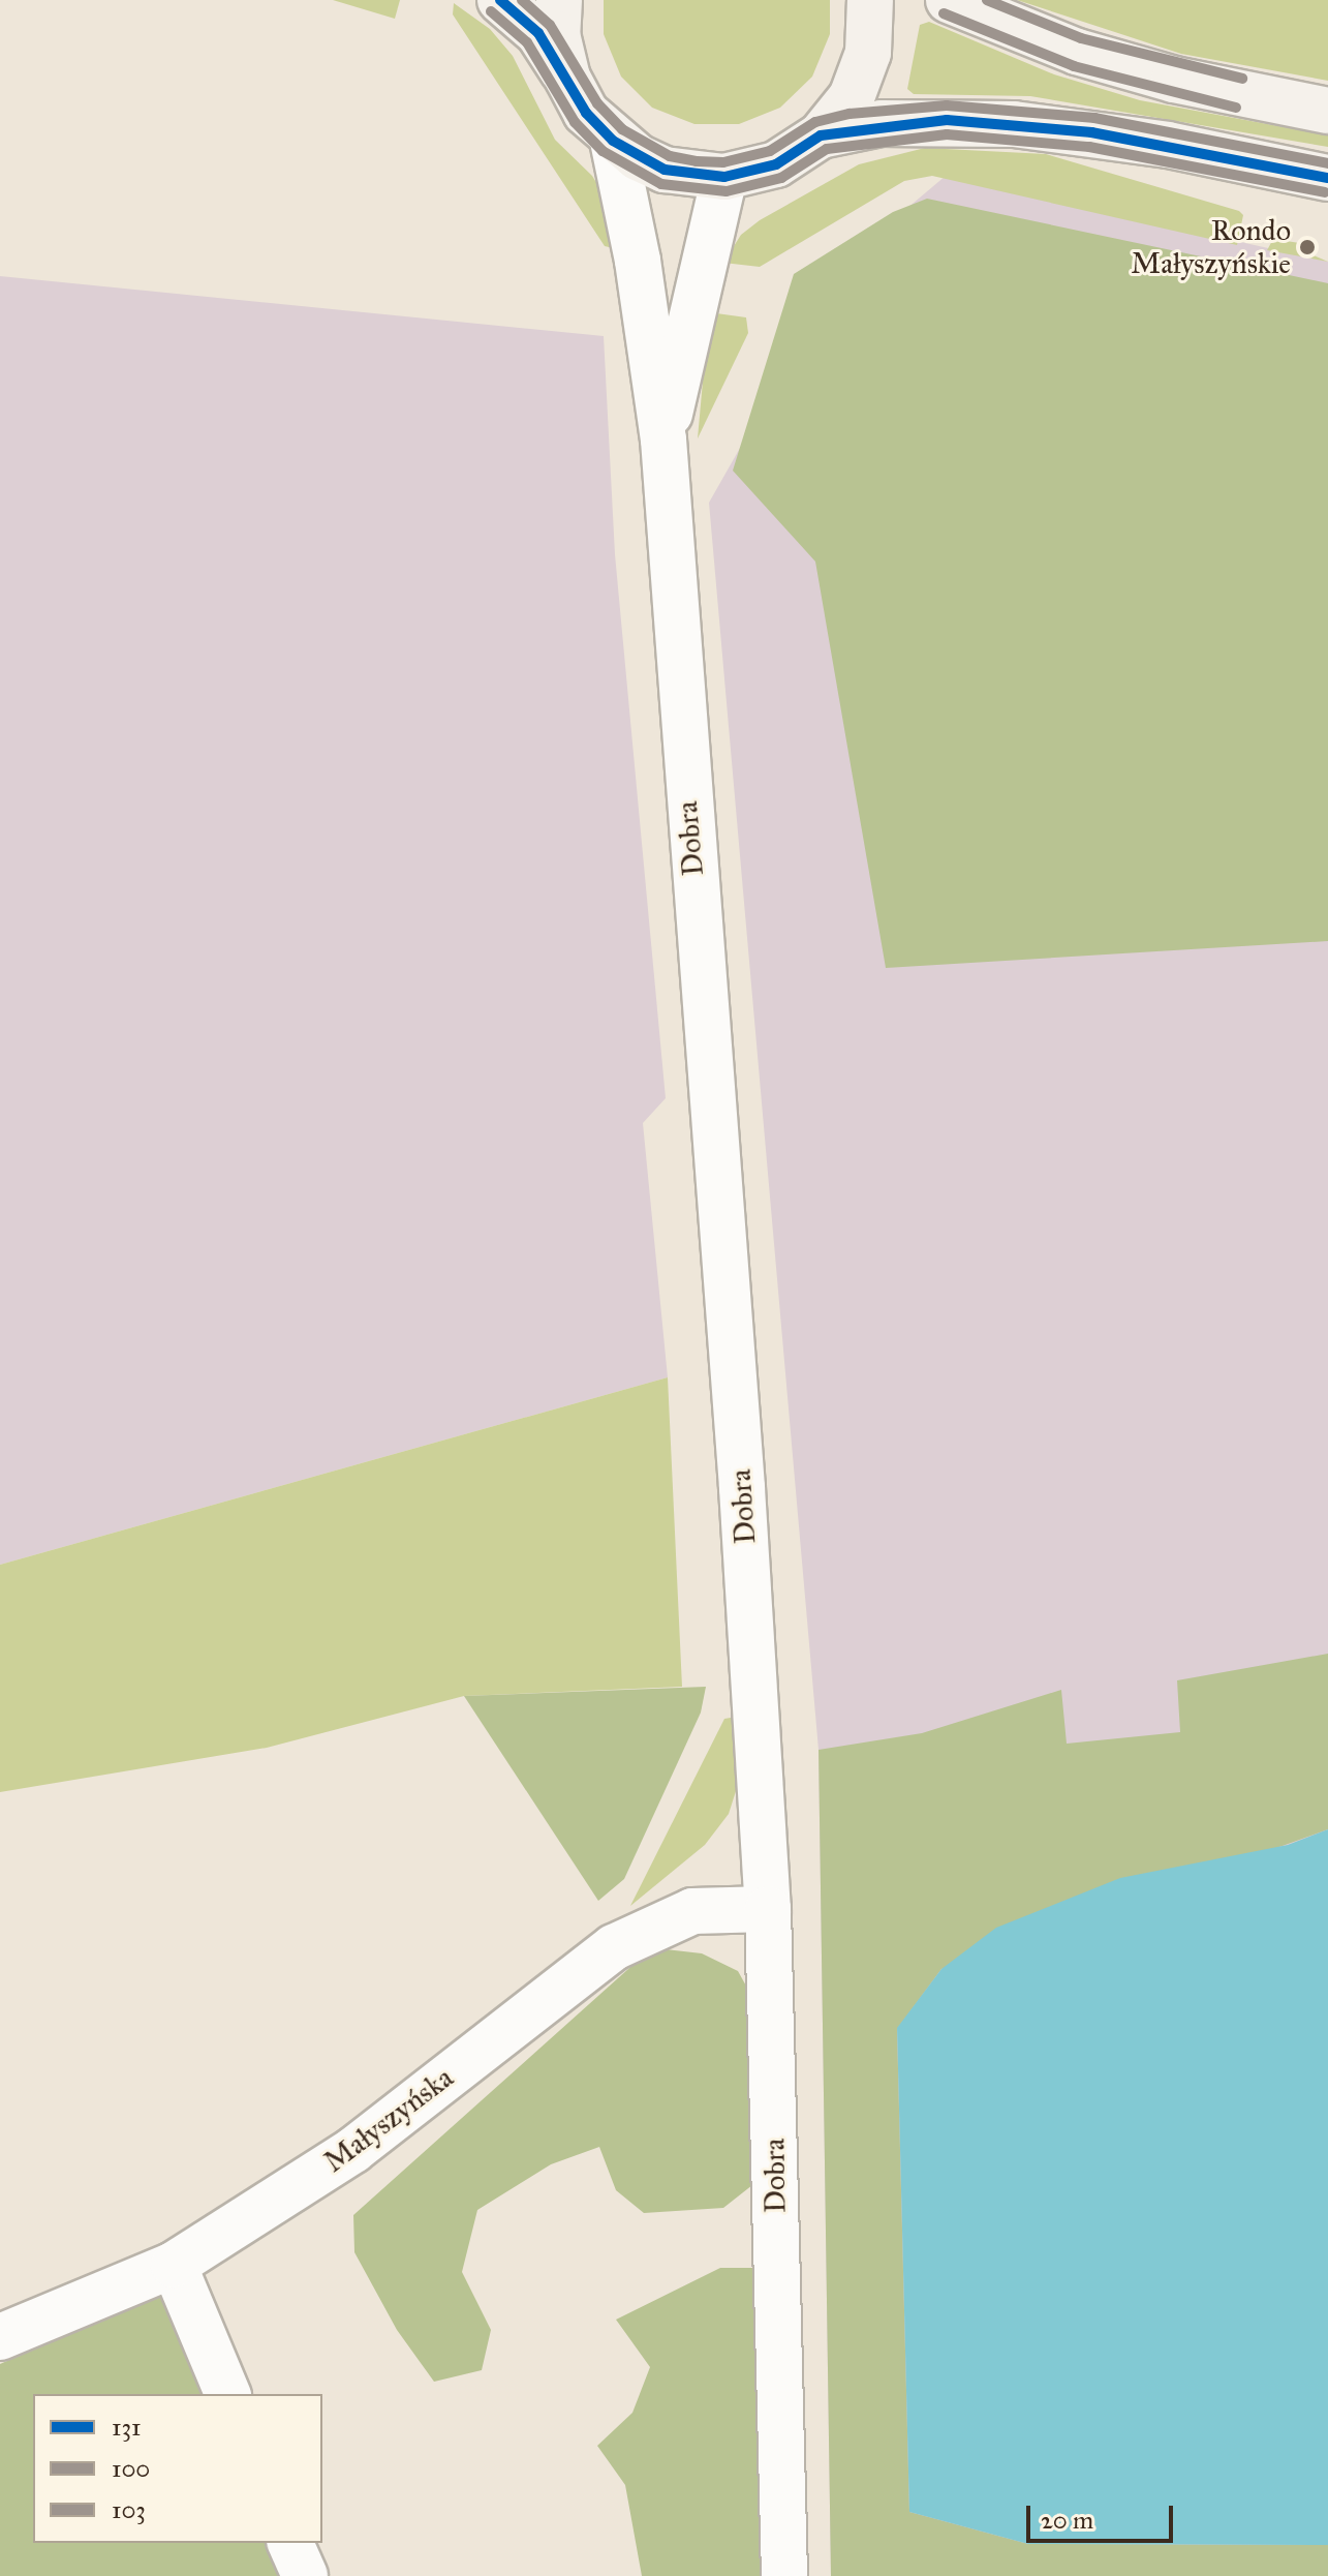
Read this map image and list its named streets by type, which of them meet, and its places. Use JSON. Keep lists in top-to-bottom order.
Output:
{
  "streets": {
    "street": ["Dobra", "Małyszyńska"]
  },
  "crossings": [
    ["Dobra", "Małyszyńska"]
  ],
  "places": ["Rondo Małyszyńskie"],
  "lines": ["transit line 131", "transit line 103", "transit line 100"],
  "legend": ["131", "100", "103"],
  "scale_bar": "20 m"
}
